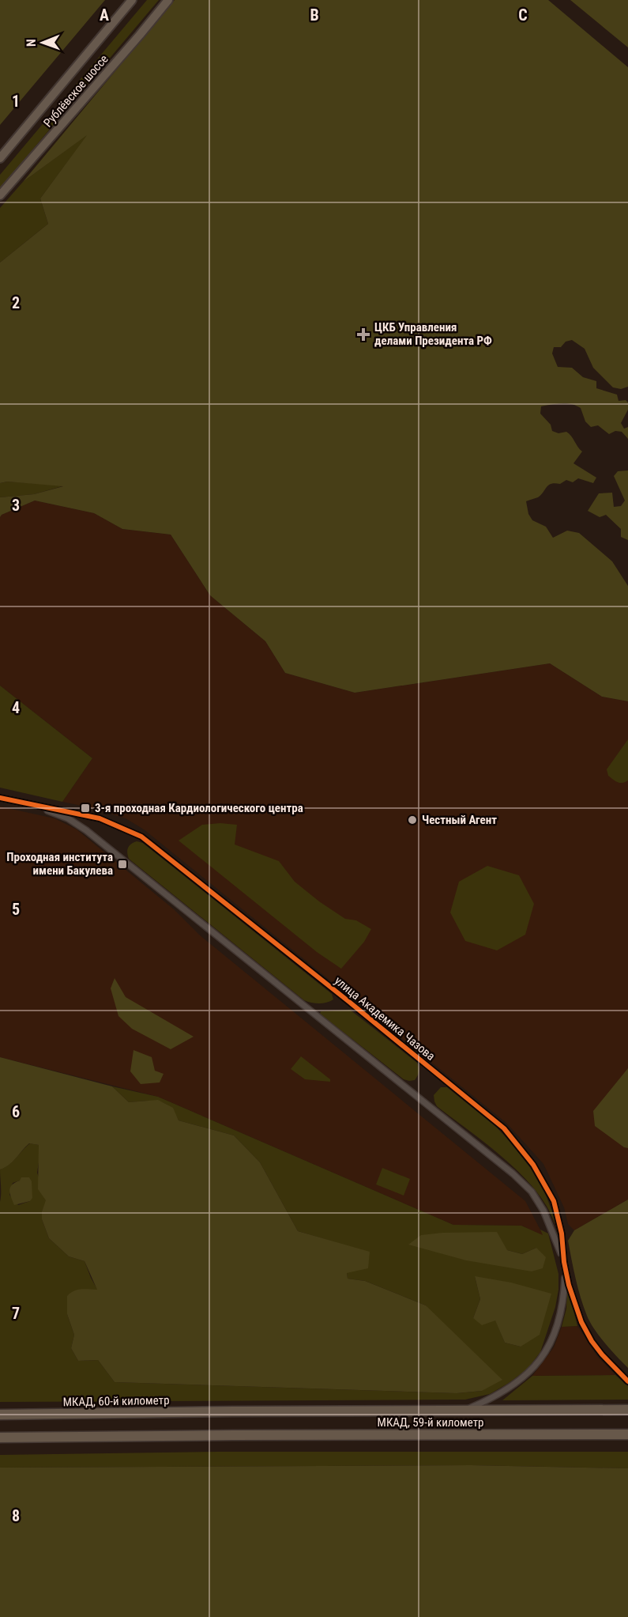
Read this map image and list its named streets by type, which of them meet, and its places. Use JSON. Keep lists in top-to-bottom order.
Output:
{
  "streets": {
    "highway": ["МКАД, 60-й километр", "МКАД, 59-й километр"],
    "main road": ["Рублёвское шоссе"],
    "street": ["улица Академика Чазова"]
  },
  "crossings": [
    ["улица Академика Чазова", "МКАД, 59-й километр"],
    ["МКАД, 60-й километр", "МКАД, 59-й километр"]
  ],
  "places": {
    "health": ["ЦКБ Управления делами Президента РФ"],
    "transit": ["3-я проходная Кардиологического центра", "Проходная института имени Бакулева"],
    "other": ["Честный Агент"]
  },
  "north": "left",
  "grid": {
    "columns": ["A", "B", "C"],
    "rows": [
      "1",
      "2",
      "3",
      "4",
      "5",
      "6",
      "7",
      "8"
    ]
  }
}
